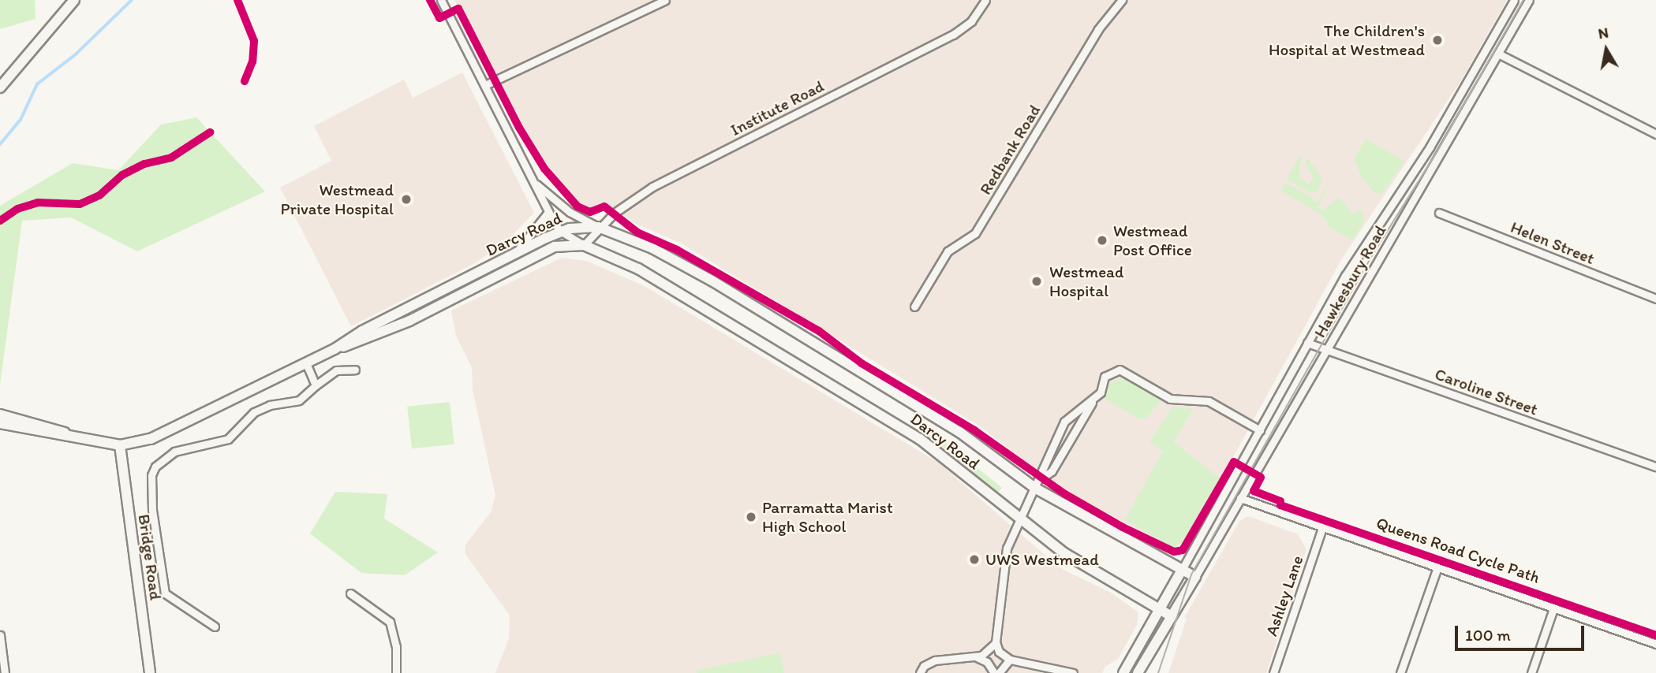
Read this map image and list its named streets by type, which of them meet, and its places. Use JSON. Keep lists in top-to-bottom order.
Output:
{
  "streets": {
    "street": [
      "Institute Road",
      "Redbank Road",
      "Darcy Road",
      "Helen Street",
      "Hawkesbury Road",
      "Caroline Street",
      "Bridge Road",
      "Ashley Lane"
    ],
    "cycle path": ["Queens Road Cycle Path"]
  },
  "crossings": [
    ["Institute Road", "Darcy Road"],
    ["Darcy Road", "Hawkesbury Road"],
    ["Darcy Road", "Bridge Road"],
    ["Hawkesbury Road", "Caroline Street"]
  ],
  "places": [
    "The Children's Hospital at Westmead",
    "Westmead Private Hospital",
    "Westmead Post Office",
    "Westmead Hospital",
    "Parramatta Marist High School",
    "UWS Westmead"
  ],
  "scale_bar": "100 m",
  "north": "top"
}
